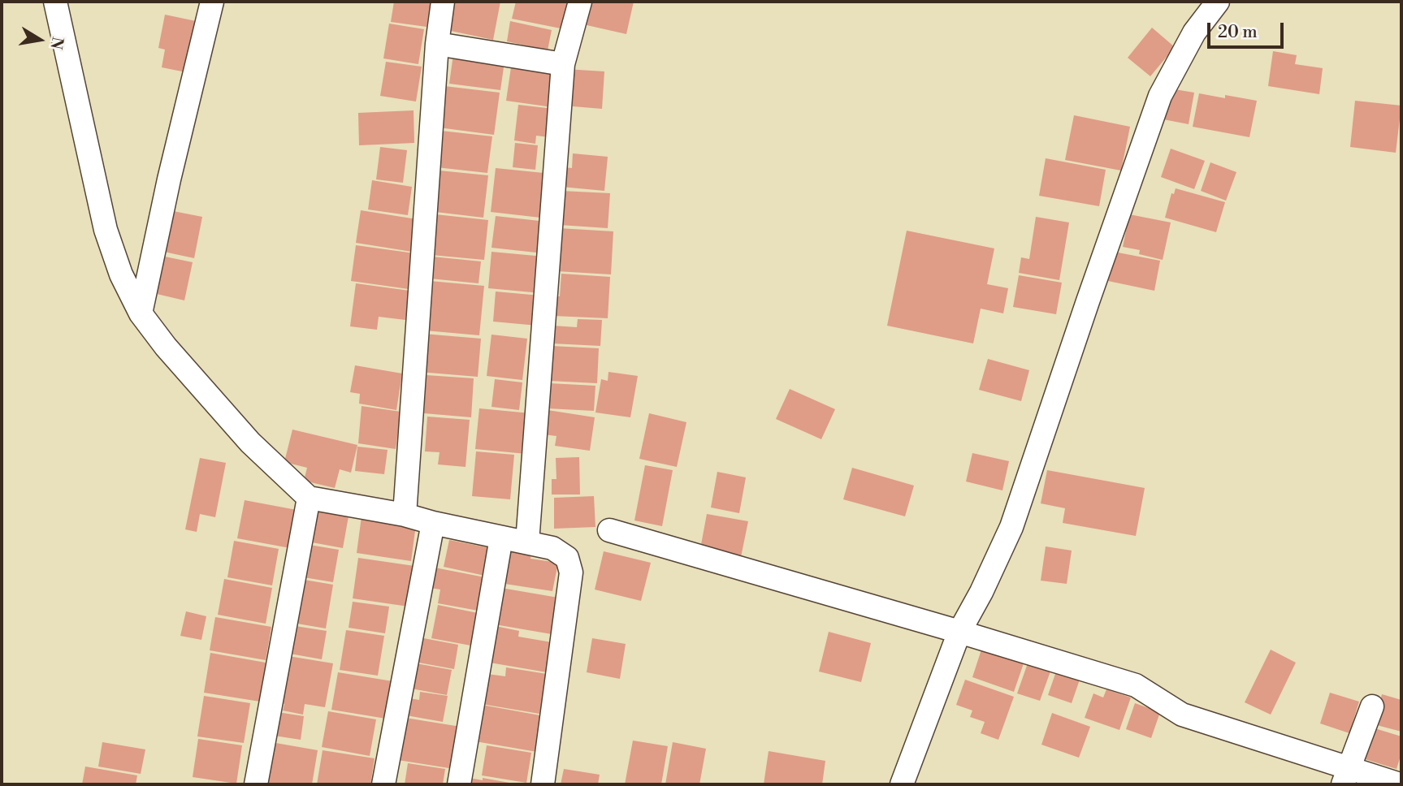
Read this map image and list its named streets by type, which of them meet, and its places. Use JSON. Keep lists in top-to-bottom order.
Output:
{
  "scale_bar": "20 m",
  "north": "right"
}
